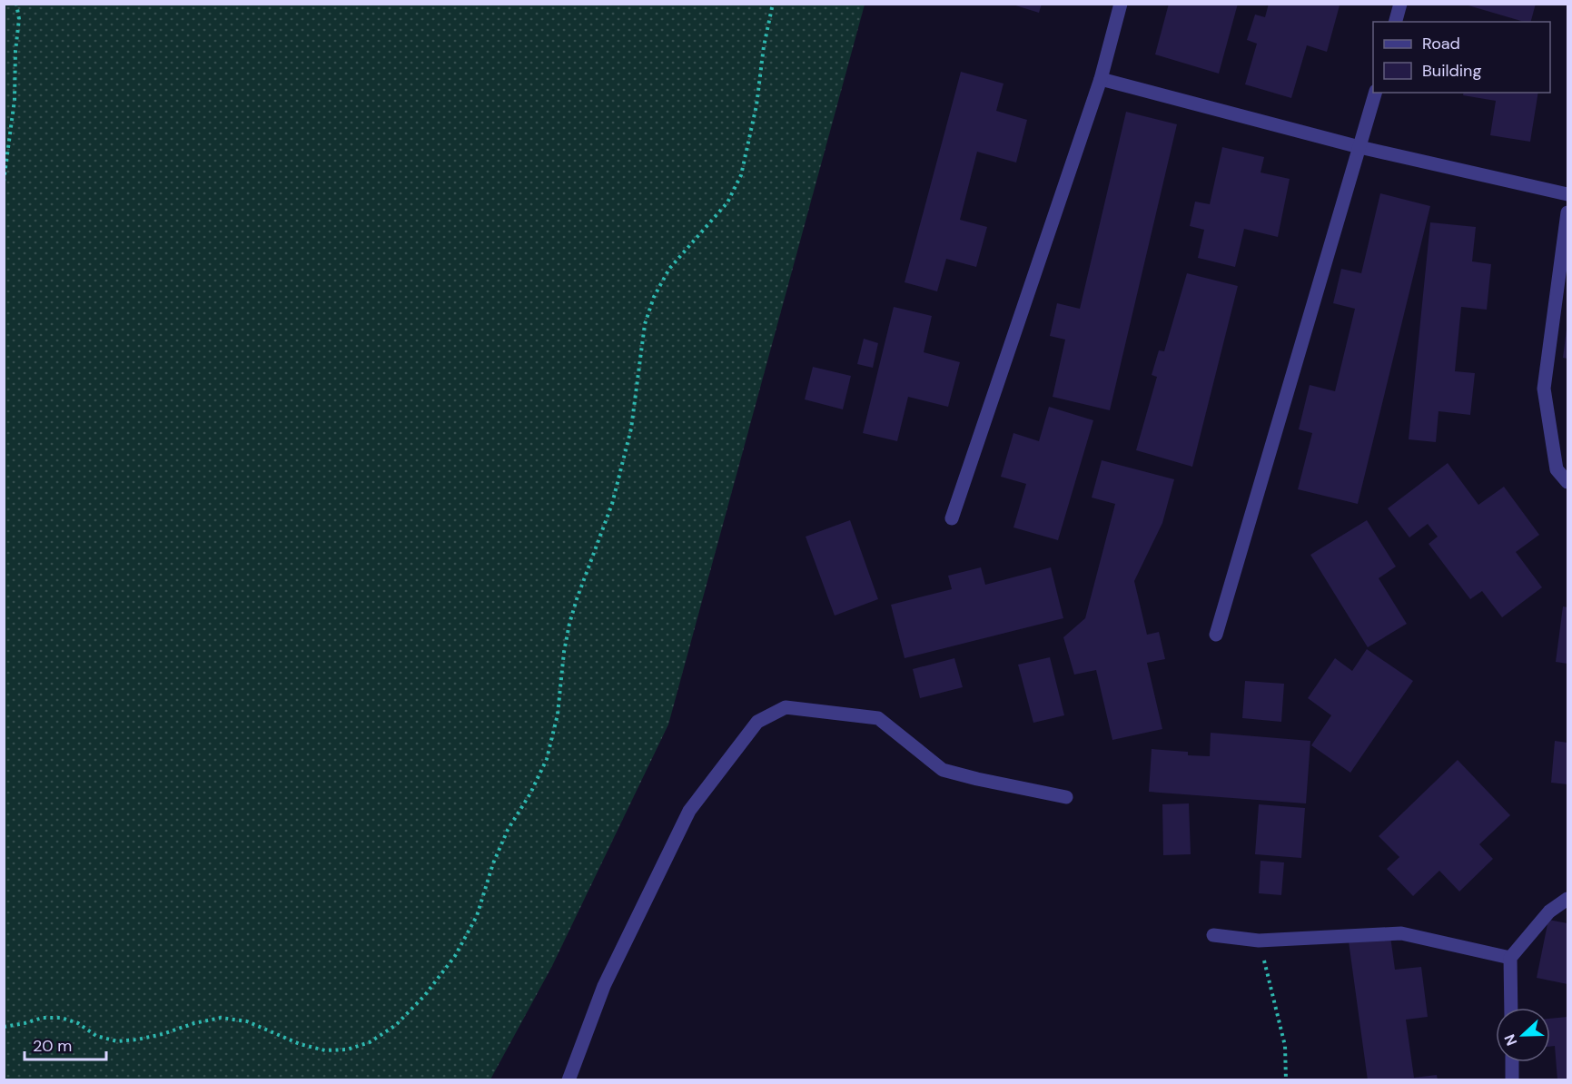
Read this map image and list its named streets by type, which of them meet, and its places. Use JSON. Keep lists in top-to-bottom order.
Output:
{
  "legend": ["Road", "Building"],
  "scale_bar": "20 m",
  "north": "left"
}
